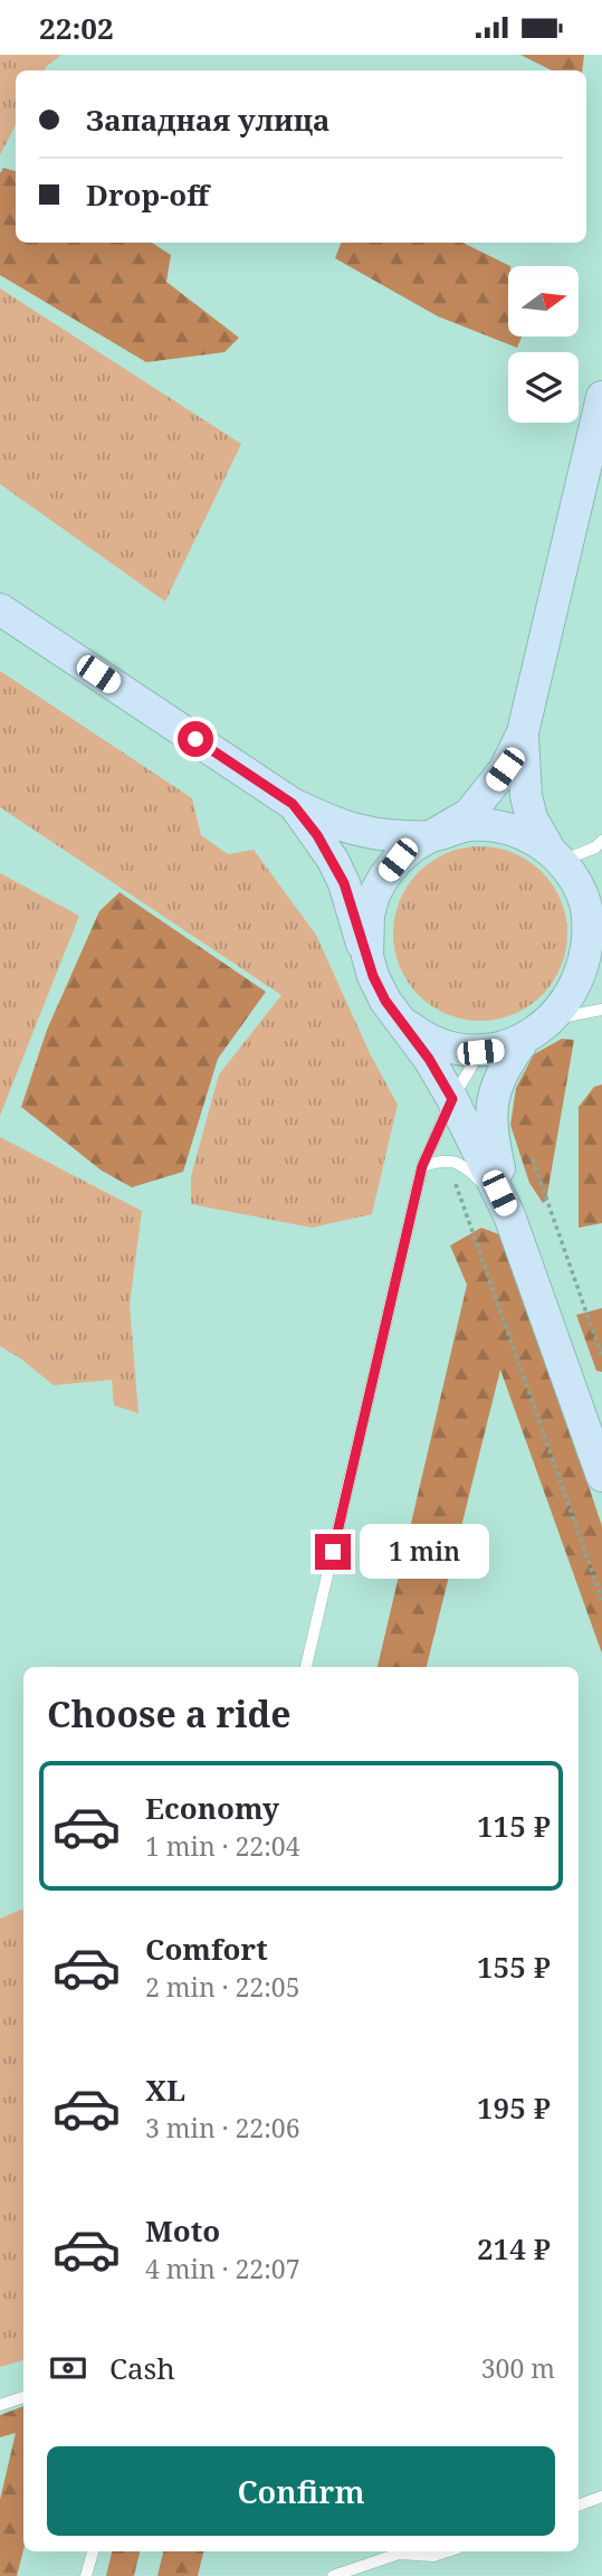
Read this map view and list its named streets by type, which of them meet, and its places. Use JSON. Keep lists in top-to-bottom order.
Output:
{
  "north": "right",
  "page": {
    "status": "22:02",
    "banner": ["Западная улица", "Drop-off"],
    "bubble": "1 min",
    "heading": "Choose a ride",
    "list": [
      {
        "name": "Economy",
        "note": "1 min · 22:04",
        "value": "115 ₽"
      },
      {
        "name": "Comfort",
        "note": "2 min · 22:05",
        "value": "155 ₽"
      },
      {
        "name": "XL",
        "note": "3 min · 22:06",
        "value": "195 ₽"
      },
      {
        "name": "Moto",
        "note": "4 min · 22:07",
        "value": "214 ₽"
      }
    ],
    "pay": ["Cash", "300 m"],
    "buttons": "Confirm"
  }
}
